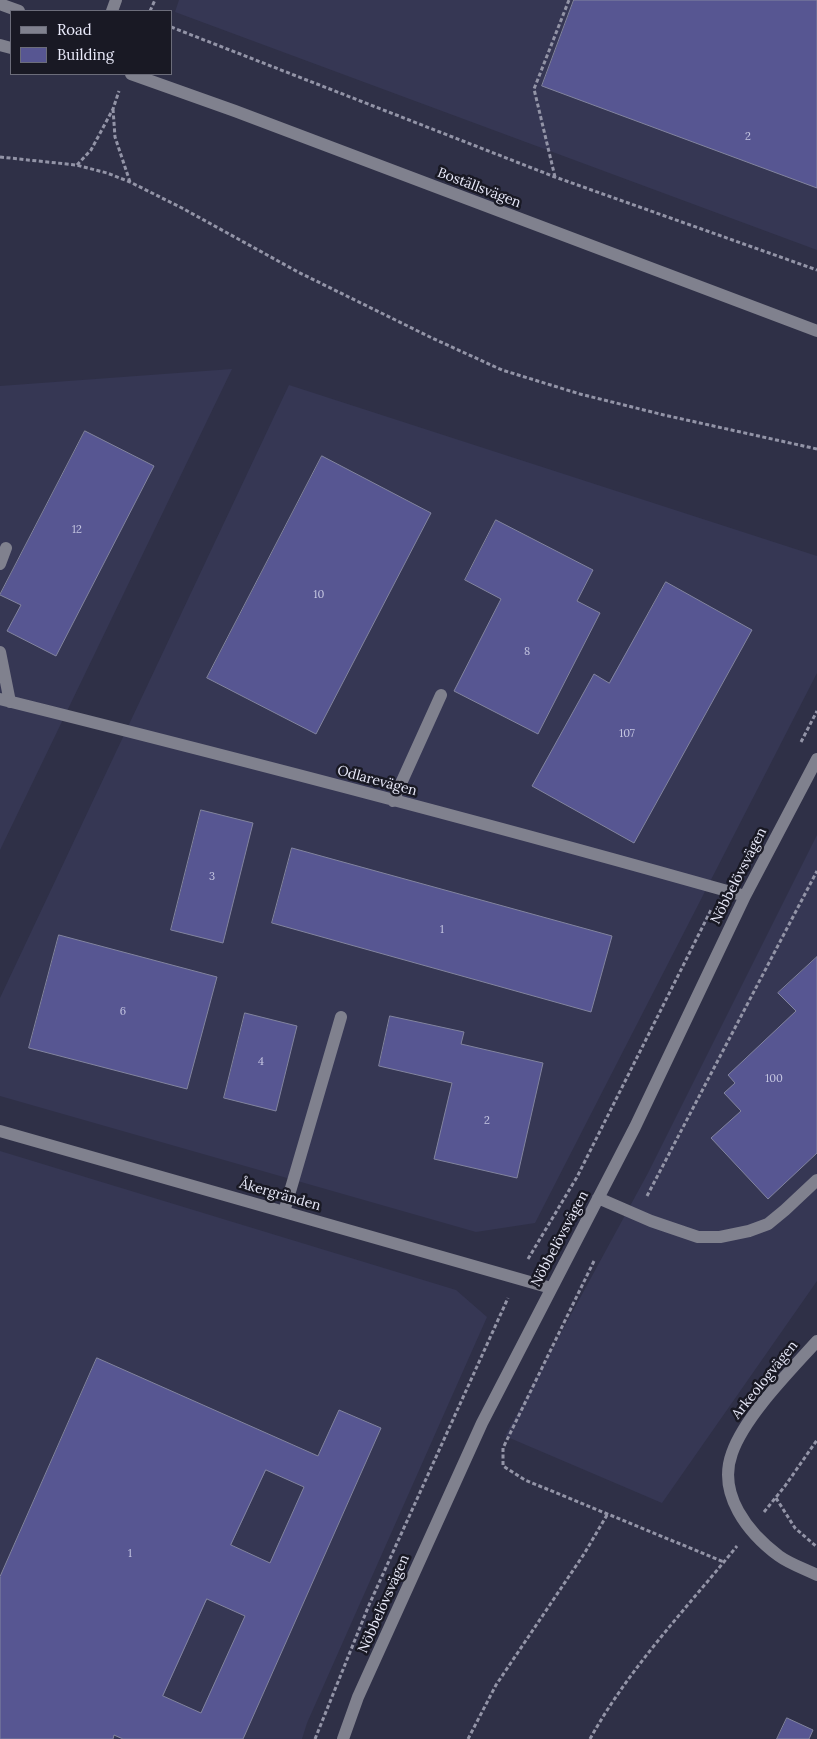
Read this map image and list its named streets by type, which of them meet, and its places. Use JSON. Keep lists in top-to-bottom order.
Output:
{
  "streets": {
    "street": [
      "Boställsvägen",
      "Odlarevägen",
      "Nöbbelövsvägen",
      "Åkergränden",
      "Arkeologvägen"
    ]
  },
  "crossings": [
    ["Odlarevägen", "Nöbbelövsvägen"],
    ["Nöbbelövsvägen", "Åkergränden"]
  ],
  "house_numbers": [
    "2",
    "12",
    "10",
    "8",
    "107",
    "3",
    "1",
    "6",
    "4",
    "100",
    "2",
    "1"
  ],
  "legend": ["Road", "Building"]
}
